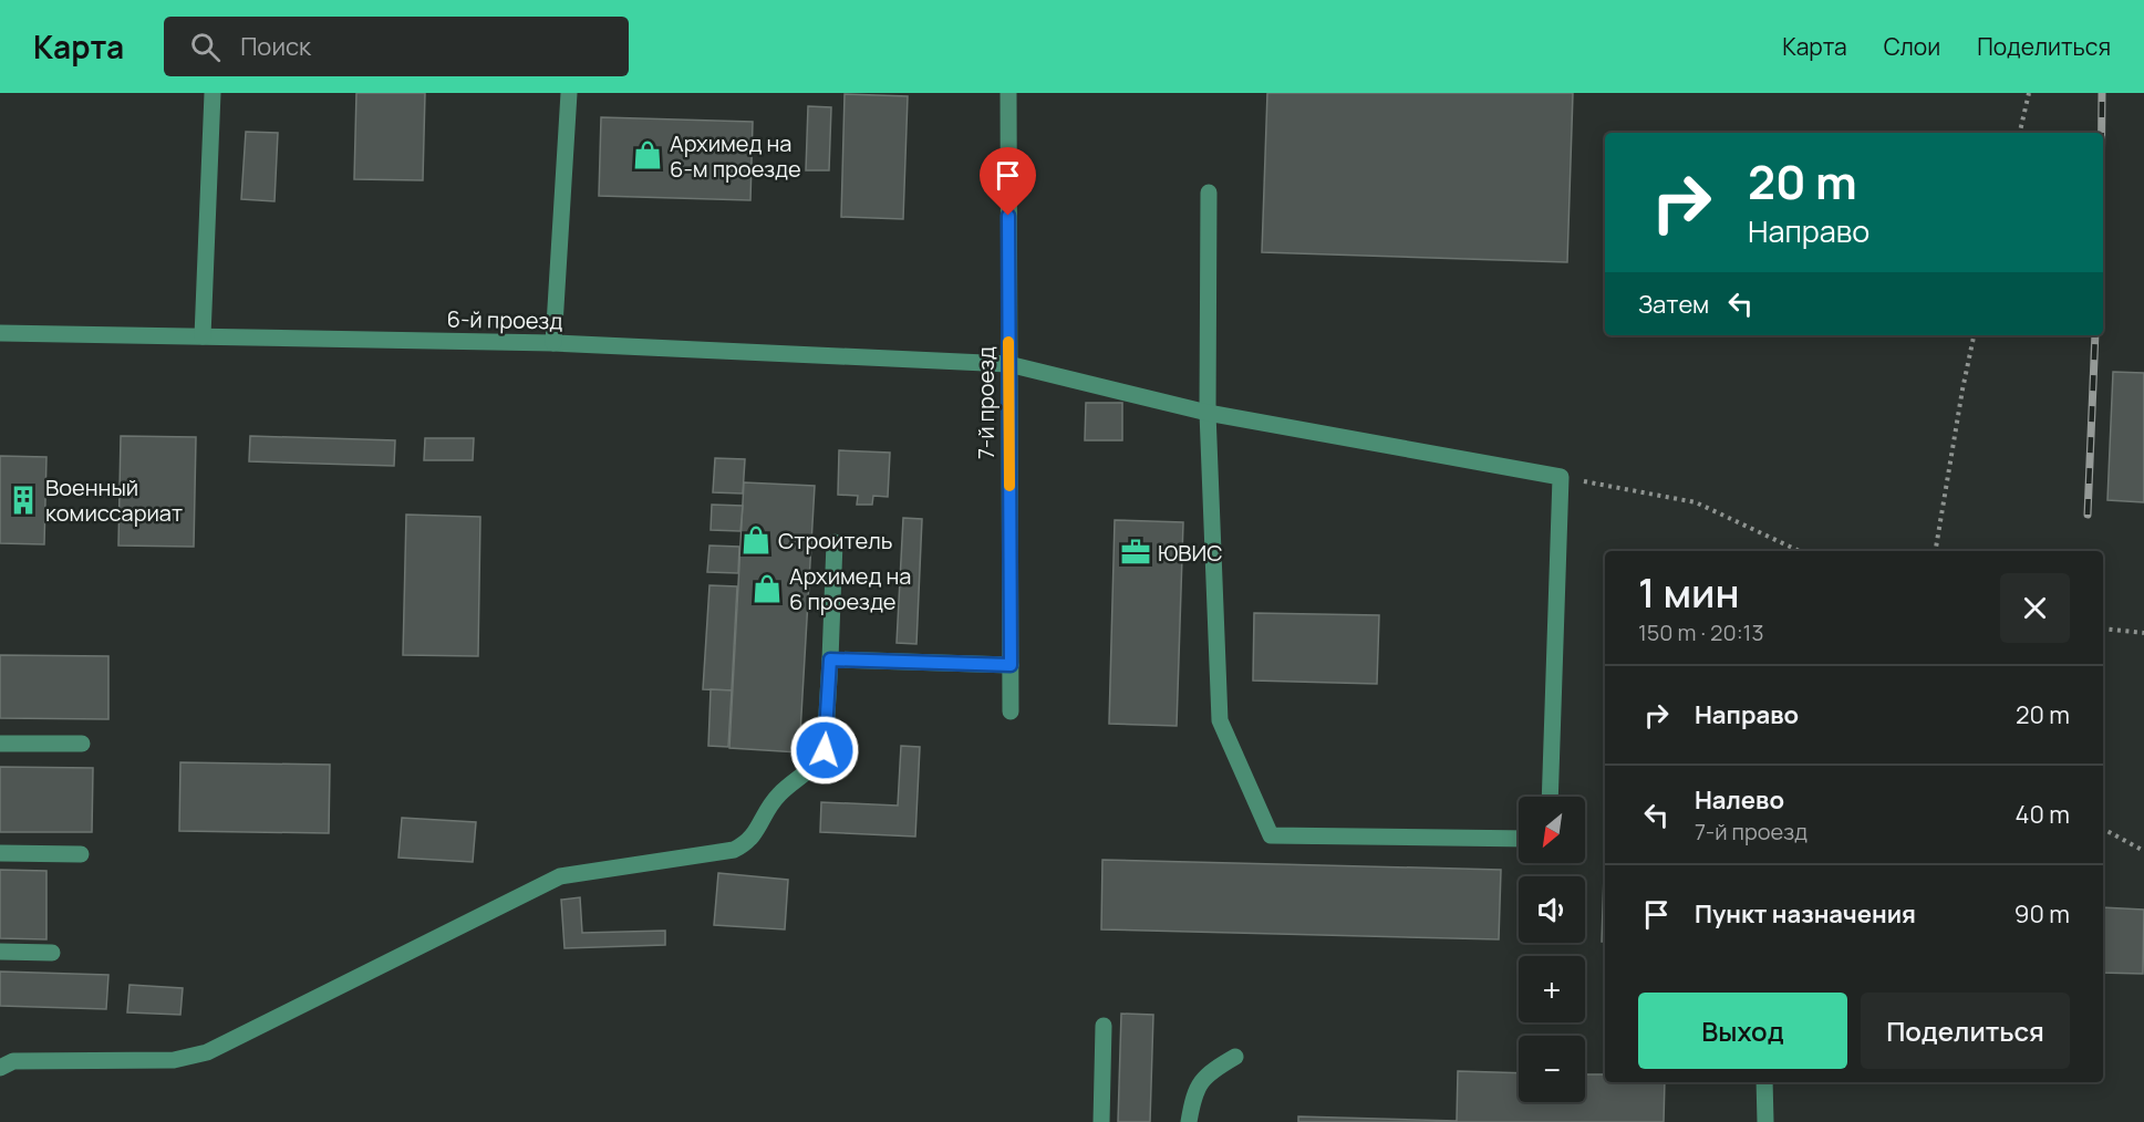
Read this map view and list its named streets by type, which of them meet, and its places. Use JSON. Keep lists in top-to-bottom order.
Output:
{
  "streets": {
    "street": ["6-й проезд", "7-й проезд"]
  },
  "crossings": [
    ["6-й проезд", "7-й проезд"]
  ],
  "places": {
    "shop": ["Архимед на 6-м проезде", "Строитель", "Архимед на 6 проезде"],
    "building": ["Военный комиссариат"],
    "office": ["ЮВИС"]
  },
  "north": "bottom left",
  "page": {
    "header": "Карта",
    "search": "Поиск",
    "nav": ["Карта", "Слои", "Поделиться"],
    "turn": ["20 m", "Направо"],
    "then": "Затем",
    "heading": ["1 мин", "150 m · 20:13"],
    "list": [
      {
        "name": "Направо",
        "value": "20 m"
      },
      {
        "name": "Налево",
        "note": "7-й проезд",
        "value": "40 m"
      },
      {
        "name": "Пункт назначения",
        "value": "90 m"
      }
    ],
    "map_buttons": ["+", "−"],
    "buttons": ["Выход", "Поделиться"]
  }
}
